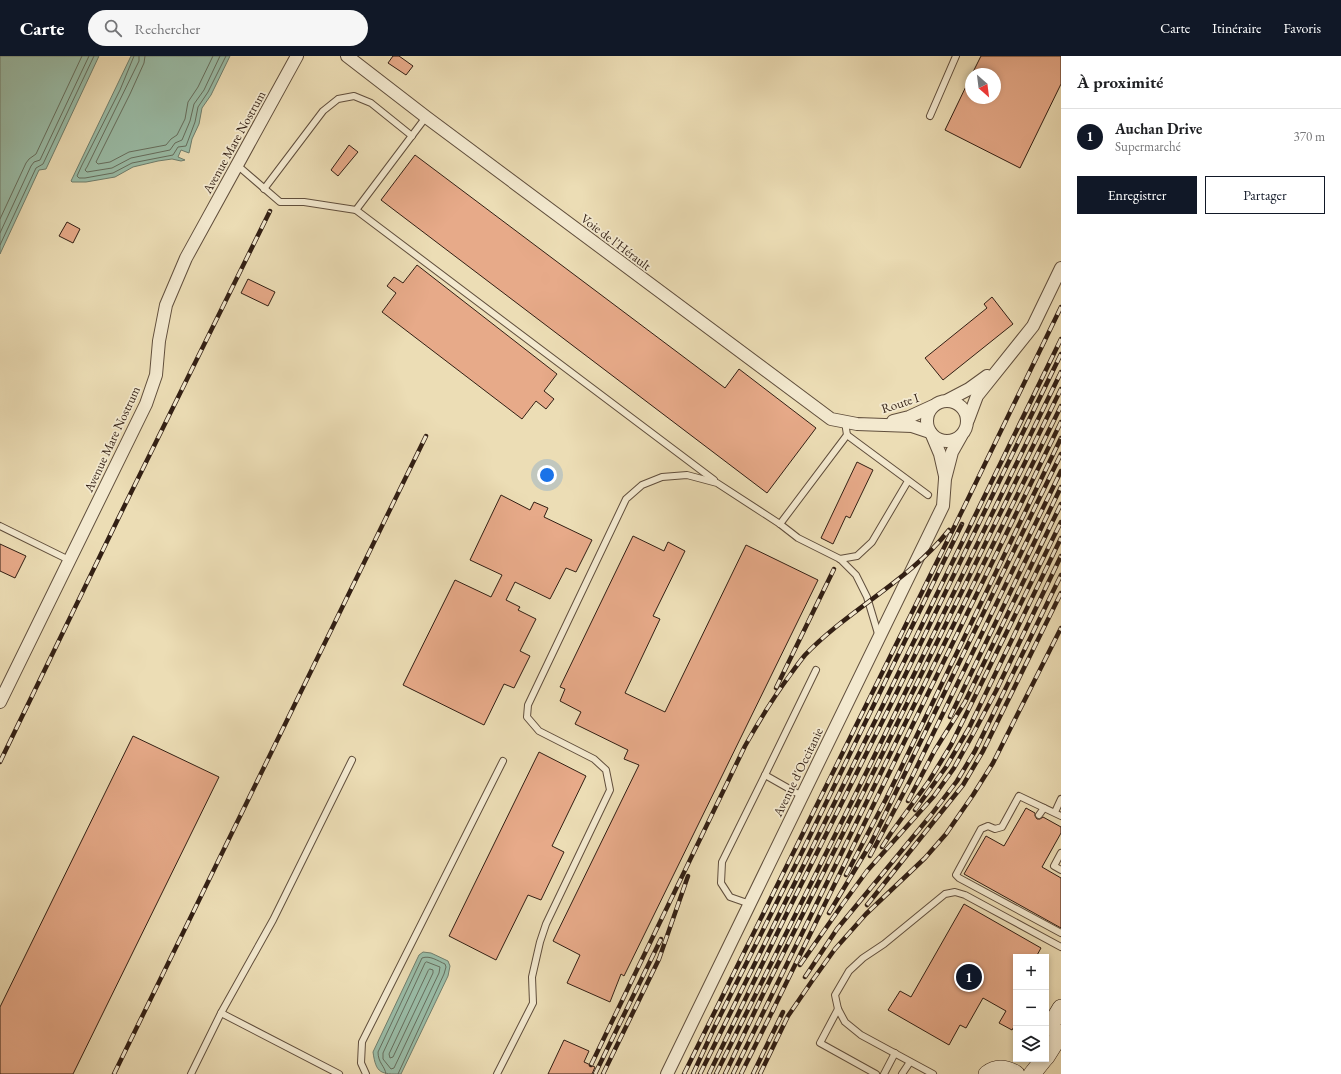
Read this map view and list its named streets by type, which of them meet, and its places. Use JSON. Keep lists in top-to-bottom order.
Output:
{
  "streets": {
    "street": [
      "Avenue Mare Nostrum",
      "Voie de l'Hérault",
      "Route I",
      "Avenue d'Occitanie"
    ]
  },
  "crossings": [
    ["Voie de l'Hérault", "Route I"],
    ["Route I", "Avenue d'Occitanie"]
  ],
  "north": "bottom right",
  "page": {
    "header": "Carte",
    "search": "Rechercher",
    "nav": ["Carte", "Itinéraire", "Favoris"],
    "heading": "À proximité",
    "list": [
      {
        "mark": "1",
        "name": "Auchan Drive",
        "note": "Supermarché",
        "value": "370 m"
      }
    ],
    "buttons": ["Enregistrer", "Partager"],
    "map_buttons": ["+", "−"],
    "pins": "1"
  }
}
